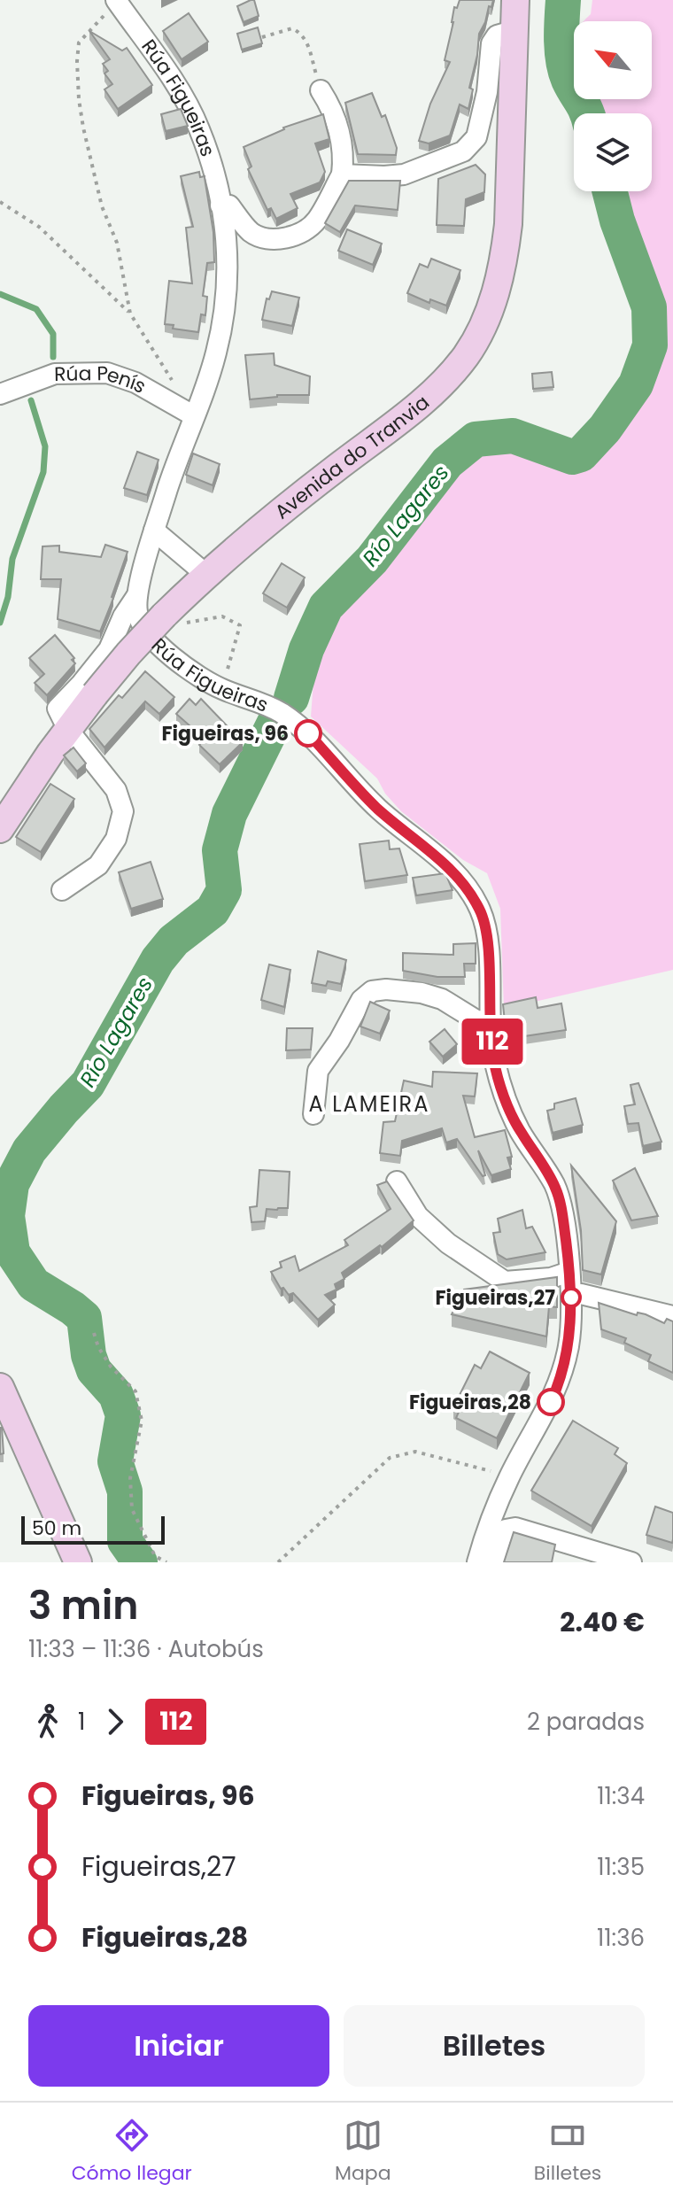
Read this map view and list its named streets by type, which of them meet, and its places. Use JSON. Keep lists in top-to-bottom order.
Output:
{
  "streets": {
    "main road": ["Avenida do Tranvia"],
    "street": ["Rúa Figueiras", "Rúa Penís"]
  },
  "crossings": [
    ["Rúa Figueiras", "Rúa Penís"]
  ],
  "districts": ["A LAMEIRA"],
  "water": ["Río Lagares"],
  "places": ["Figueiras, 96", "Figueiras,27", "Figueiras,28"],
  "lines": ["bus line 112"],
  "scale_bar": "50 m",
  "north": "top left",
  "page": {
    "on_map": "112",
    "scale": "50 m",
    "heading": ["3 min", "11:33 – 11:36 · Autobús", "2.40 €"],
    "legs": ["1", "112", "2 paradas"],
    "list": [
      {
        "name": "Figueiras, 96",
        "value": "11:34"
      },
      {
        "name": "Figueiras,27",
        "value": "11:35"
      },
      {
        "name": "Figueiras,28",
        "value": "11:36"
      }
    ],
    "buttons": ["Iniciar", "Billetes"],
    "tabs": ["Cómo llegar", "Mapa", "Billetes"]
  }
}
